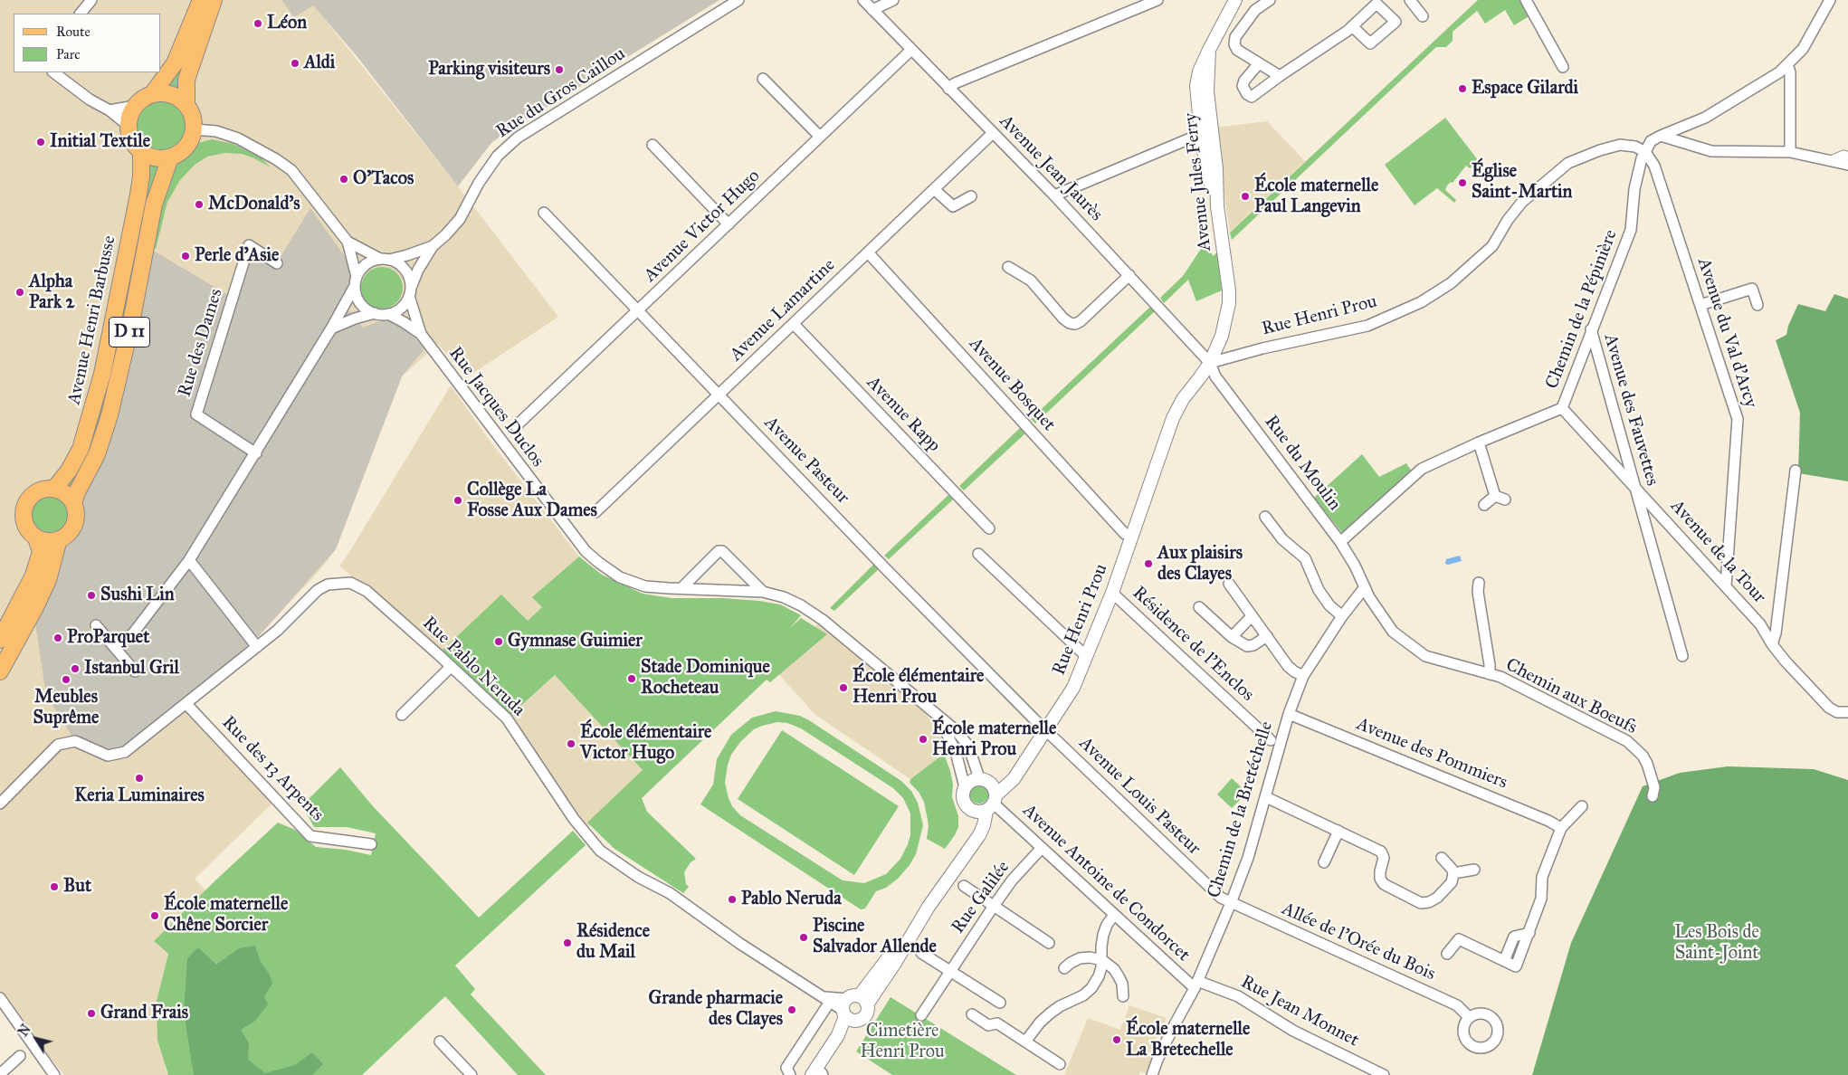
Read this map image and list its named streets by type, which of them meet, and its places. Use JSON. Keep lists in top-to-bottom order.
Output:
{
  "streets": {
    "main road": ["Avenue Henri Barbusse", "D 11"],
    "street": [
      "Rue du Gros Caillou",
      "Avenue Jean Jaurès",
      "Avenue Jules Ferry",
      "Avenue Victor Hugo",
      "Chemin de la Pépinière",
      "Avenue Lamartine",
      "Rue Henri Prou",
      "Avenue du Val d'Arcy",
      "Rue des Dames",
      "Avenue Bosquet",
      "Rue Jacques Duclos",
      "Avenue des Fauvettes",
      "Avenue Rapp",
      "Avenue Pasteur",
      "Rue du Moulin",
      "Avenue de la Tour",
      "Résidence de l'Enclos",
      "Rue Pablo Neruda",
      "Chemin aux Boeufs",
      "Avenue des Pommiers",
      "Rue des 13 Arpents",
      "Avenue Louis Pasteur",
      "Chemin de la Bretéchelle",
      "Avenue Antoine de Condorcet",
      "Rue Galilée",
      "Allée de l'Orée du Bois",
      "Rue Jean Monnet"
    ]
  },
  "crossings": [
    ["Rue du Gros Caillou", "Rue Jacques Duclos"],
    ["Avenue Jean Jaurès", "Avenue Jules Ferry"],
    ["Avenue Jean Jaurès", "Avenue Victor Hugo"],
    ["Avenue Jean Jaurès", "Avenue Lamartine"],
    ["Avenue Jean Jaurès", "Rue Henri Prou"],
    ["Avenue Jean Jaurès", "Rue du Moulin"],
    ["Avenue Jules Ferry", "Rue Henri Prou"],
    ["Avenue Jules Ferry", "Rue du Moulin"],
    ["Avenue Victor Hugo", "Avenue Pasteur"],
    ["Chemin de la Pépinière", "Rue Henri Prou"],
    ["Chemin de la Pépinière", "Avenue du Val d'Arcy"],
    ["Chemin de la Pépinière", "Avenue des Fauvettes"],
    ["Chemin de la Pépinière", "Rue du Moulin"],
    ["Chemin de la Pépinière", "Avenue de la Tour"],
    ["Avenue Lamartine", "Avenue Bosquet"],
    ["Avenue Lamartine", "Avenue Rapp"],
    ["Avenue Lamartine", "Avenue Pasteur"],
    ["Rue Henri Prou", "Avenue du Val d'Arcy"],
    ["Rue Henri Prou", "Avenue Bosquet"],
    ["Rue Henri Prou", "Rue Jacques Duclos"],
    ["Rue Henri Prou", "Avenue Pasteur"],
    ["Rue Henri Prou", "Rue du Moulin"],
    ["Rue Henri Prou", "Résidence de l'Enclos"],
    ["Rue Henri Prou", "Avenue Louis Pasteur"],
    ["Rue Henri Prou", "Avenue Antoine de Condorcet"],
    ["Avenue Henri Barbusse", "Rue Jacques Duclos"],
    ["Avenue du Val d'Arcy", "Avenue de la Tour"],
    ["Rue Jacques Duclos", "Avenue Antoine de Condorcet"],
    ["Avenue des Fauvettes", "Avenue de la Tour"],
    ["Avenue Pasteur", "Avenue Louis Pasteur"],
    ["Rue du Moulin", "Chemin aux Boeufs"],
    ["Rue du Moulin", "Chemin de la Bretéchelle"],
    ["Rue Pablo Neruda", "Rue des 13 Arpents"],
    ["Chemin aux Boeufs", "Chemin de la Bretéchelle"],
    ["Avenue des Pommiers", "Chemin de la Bretéchelle"],
    ["Avenue Louis Pasteur", "Chemin de la Bretéchelle"],
    ["Avenue Louis Pasteur", "Allée de l'Orée du Bois"],
    ["Chemin de la Bretéchelle", "Avenue Antoine de Condorcet"],
    ["Chemin de la Bretéchelle", "Allée de l'Orée du Bois"],
    ["Chemin de la Bretéchelle", "Rue Jean Monnet"],
    ["Avenue Antoine de Condorcet", "Rue Galilée"],
    ["Avenue Antoine de Condorcet", "Rue Jean Monnet"]
  ],
  "parks": ["Les Bois de Saint-Joint", "Cimetière Henri Prou"],
  "places": [
    "Léon",
    "Aldi",
    "Parking visiteurs",
    "Espace Gilardi",
    "Initial Textile",
    "O'Tacos",
    "Église Saint-Martin",
    "École maternelle Paul Langevin",
    "McDonald's",
    "Perle d'Asie",
    "Alpha Park 2",
    "Collège La Fosse Aux Dames",
    "Aux plaisirs des Clayes",
    "Sushi Lin",
    "ProParquet",
    "Gymnase Guimier",
    "Istanbul Gril",
    "Stade Dominique Rocheteau",
    "Meubles Suprême",
    "École élémentaire Henri Prou",
    "École maternelle Henri Prou",
    "École élémentaire Victor Hugo",
    "Keria Luminaires",
    "But",
    "Pablo Neruda",
    "École maternelle Chêne Sorcier",
    "Piscine Salvador Allende",
    "Résidence du Mail",
    "Grande pharmacie des Clayes",
    "Grand Frais",
    "École maternelle La Bretechelle"
  ],
  "legend": ["Route", "Parc"],
  "north": "top left"
}
